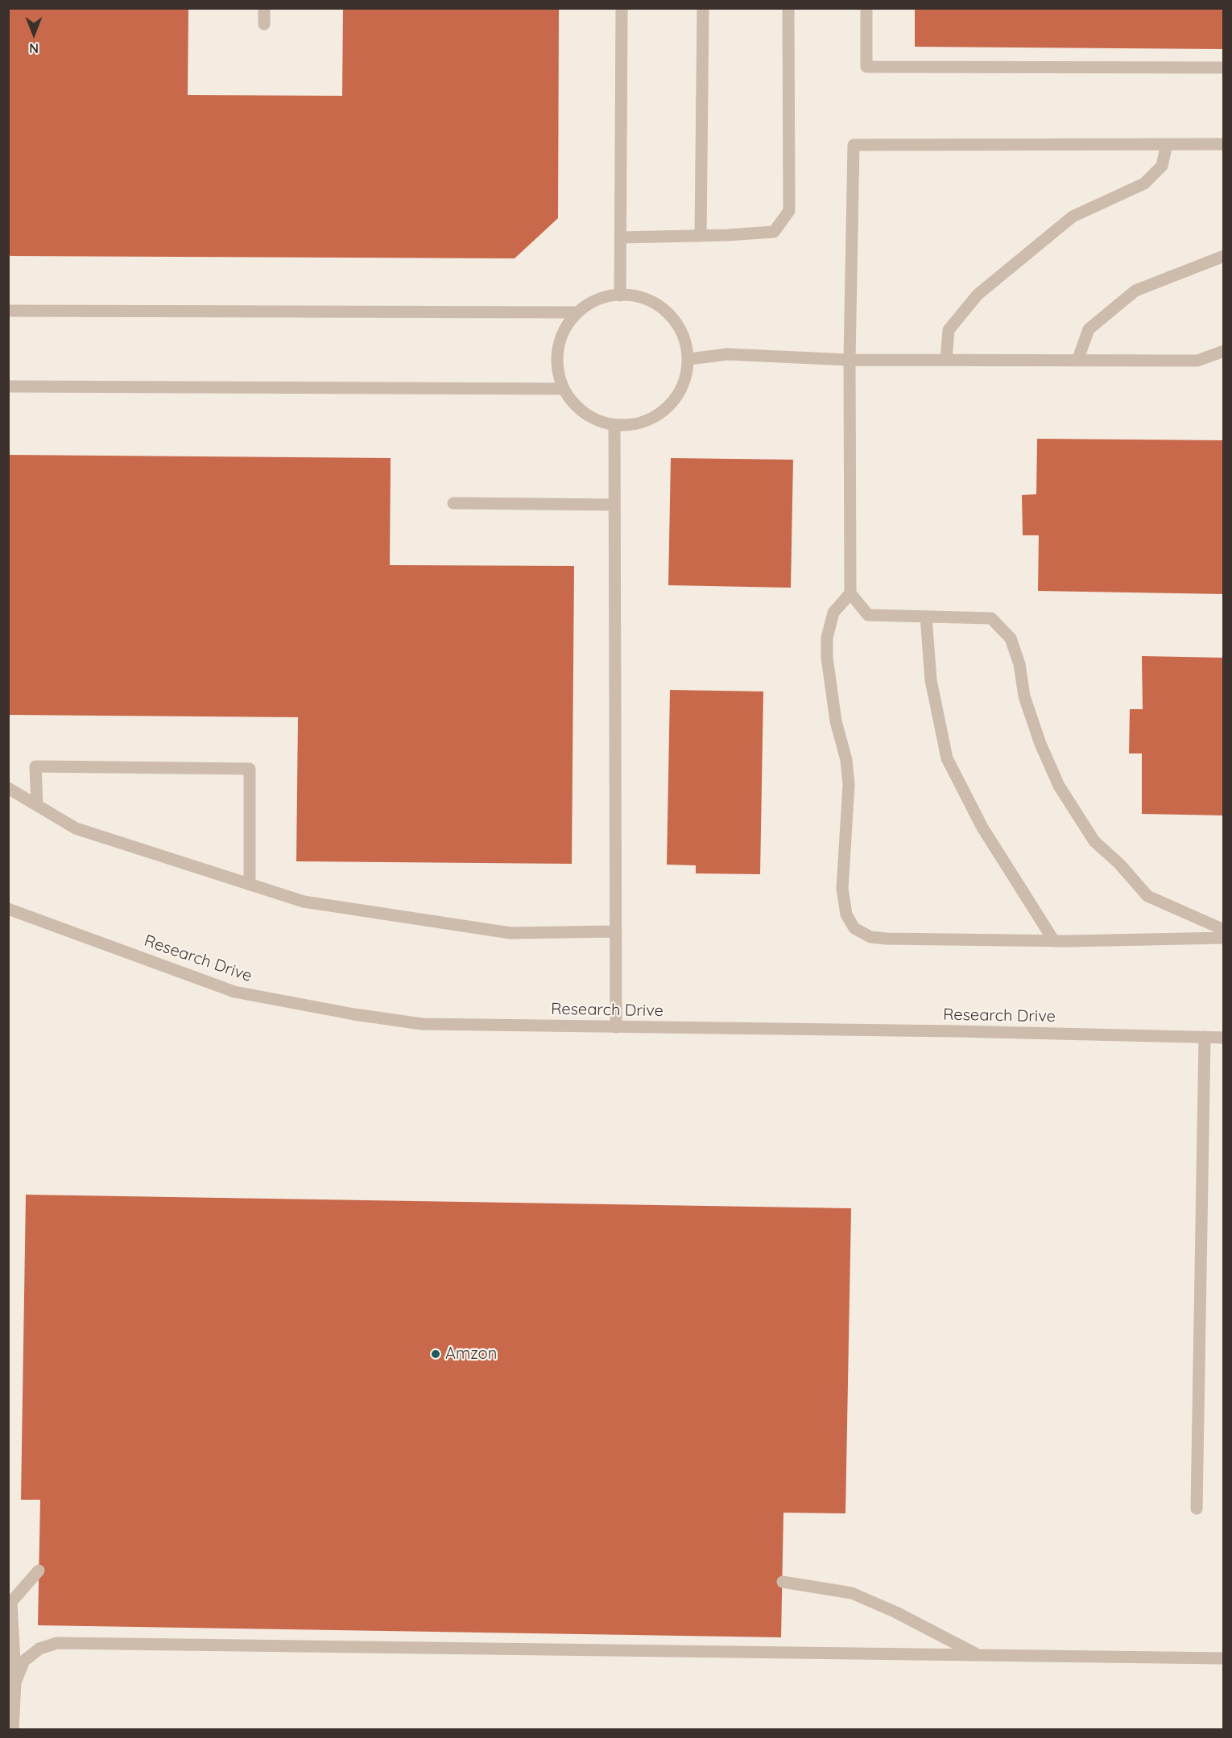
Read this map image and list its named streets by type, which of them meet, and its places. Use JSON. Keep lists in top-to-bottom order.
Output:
{
  "streets": {
    "street": ["Research Drive"]
  },
  "places": ["Amzon"],
  "north": "bottom"
}
